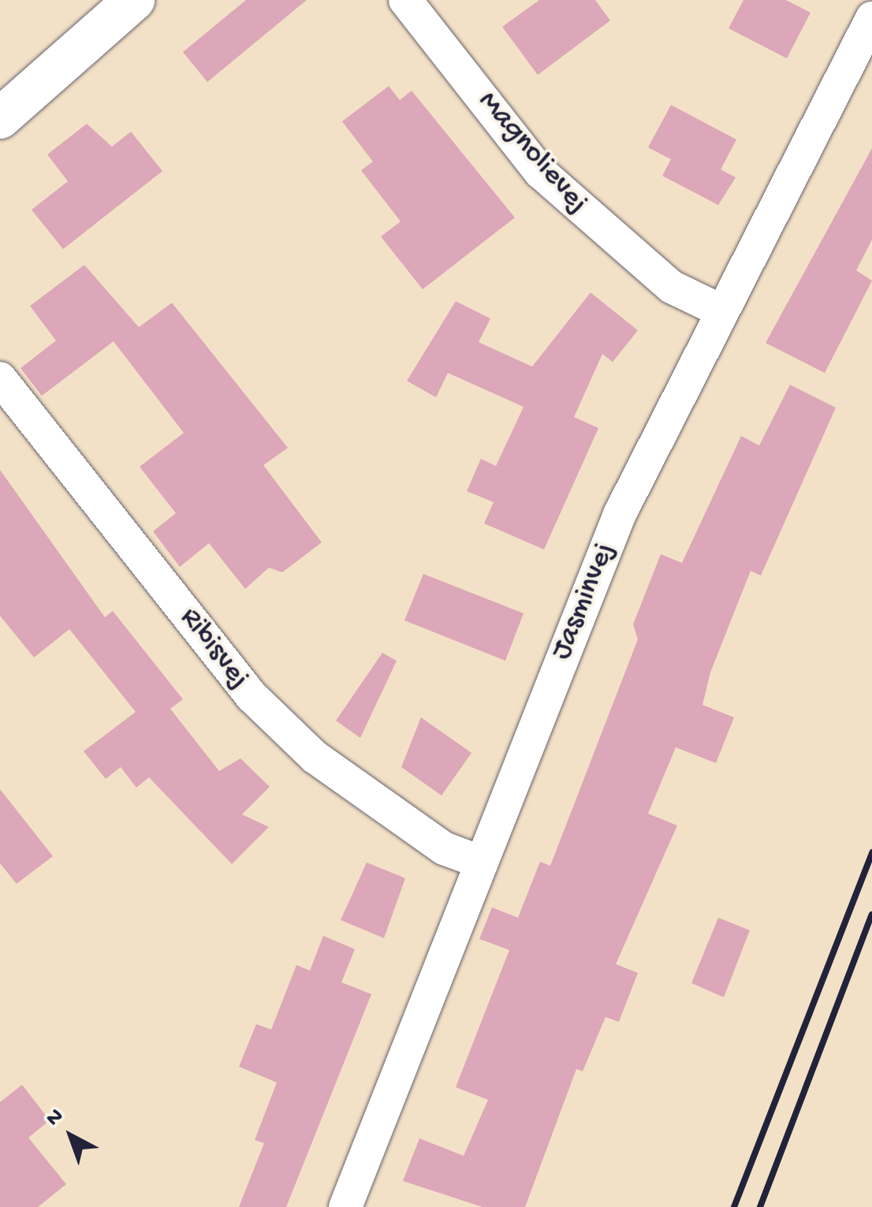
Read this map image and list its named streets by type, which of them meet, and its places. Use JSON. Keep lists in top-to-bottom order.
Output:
{
  "streets": {
    "street": ["Magnolievej", "Jasminvej", "Ribisvej"]
  },
  "crossings": [
    ["Magnolievej", "Jasminvej"],
    ["Jasminvej", "Ribisvej"]
  ],
  "north": "top left"
}
